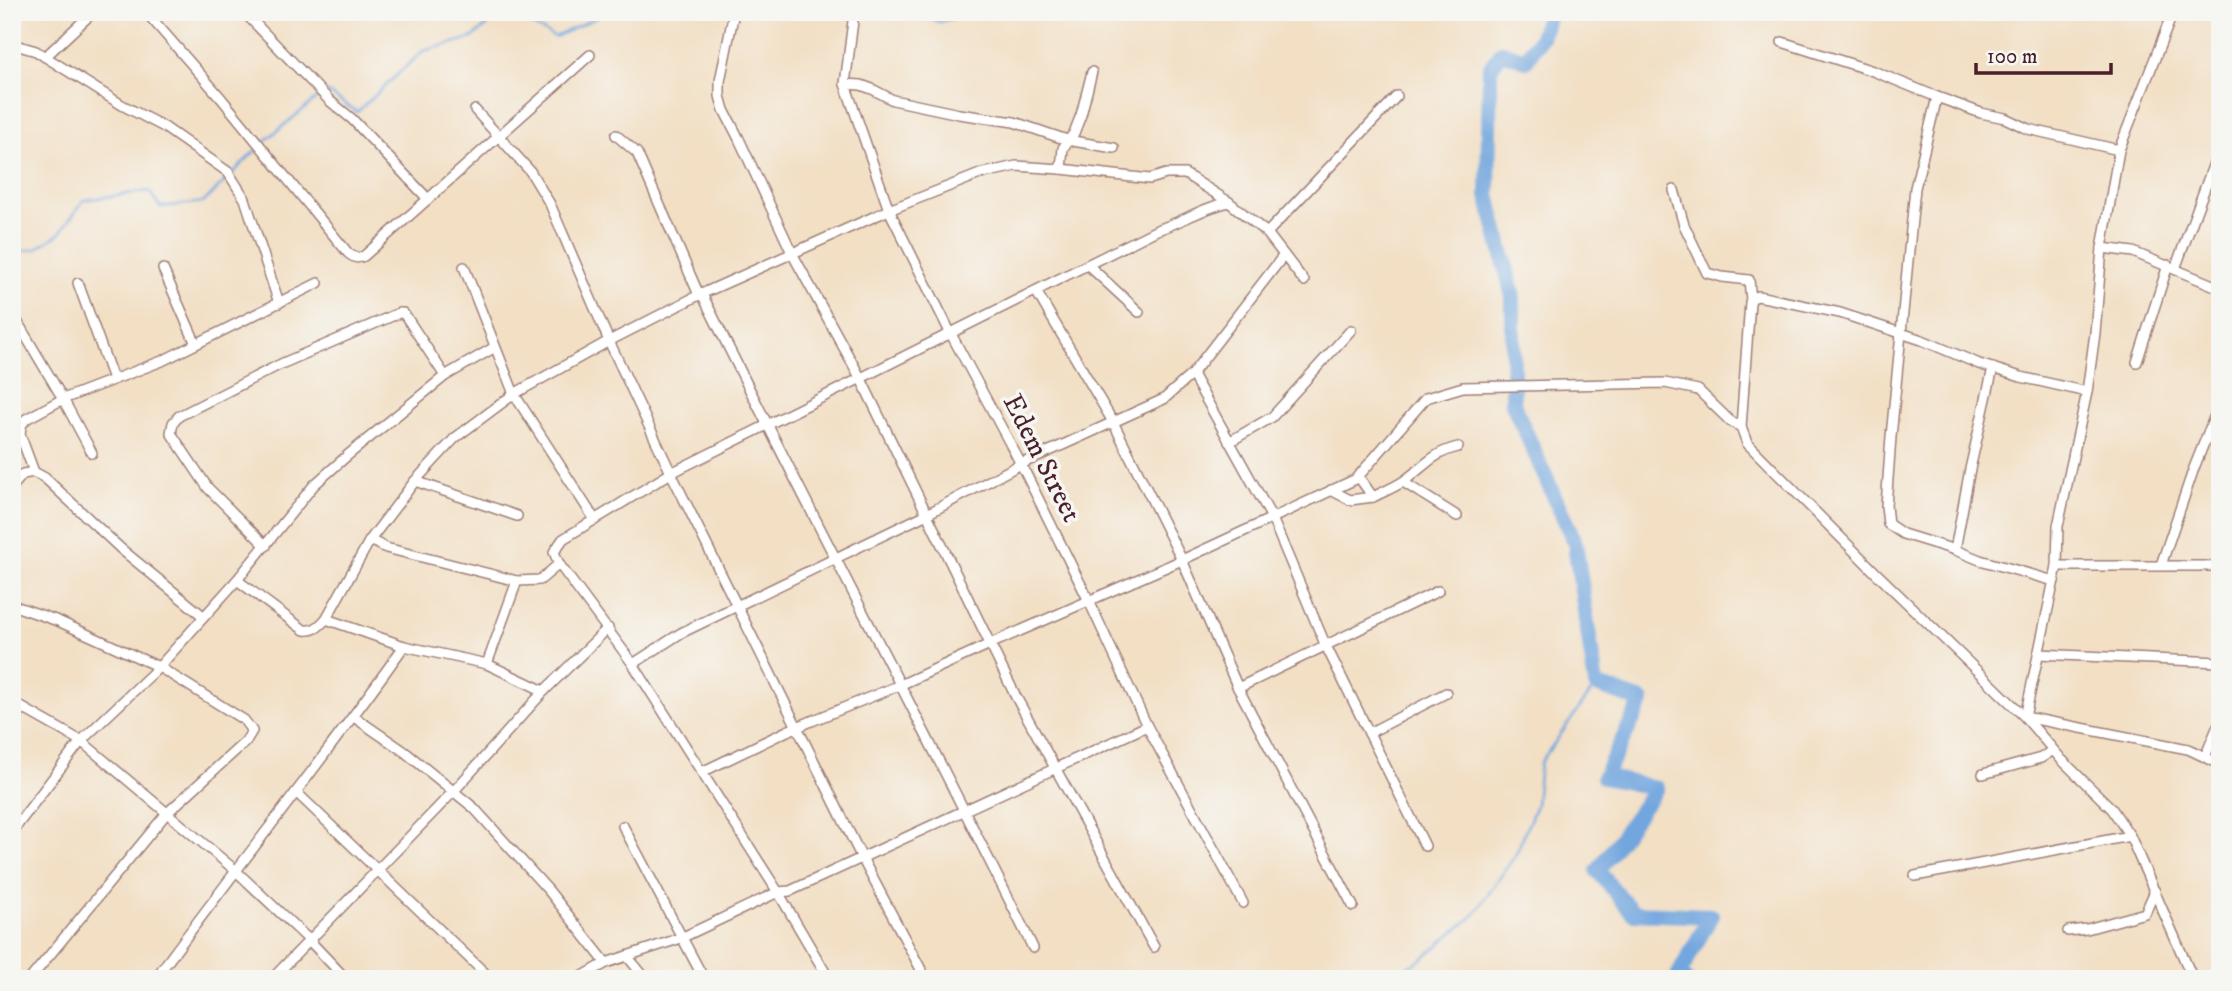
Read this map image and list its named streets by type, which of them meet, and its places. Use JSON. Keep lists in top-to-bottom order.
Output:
{
  "streets": {
    "street": ["Edem Street"]
  },
  "scale_bar": "100 m"
}
